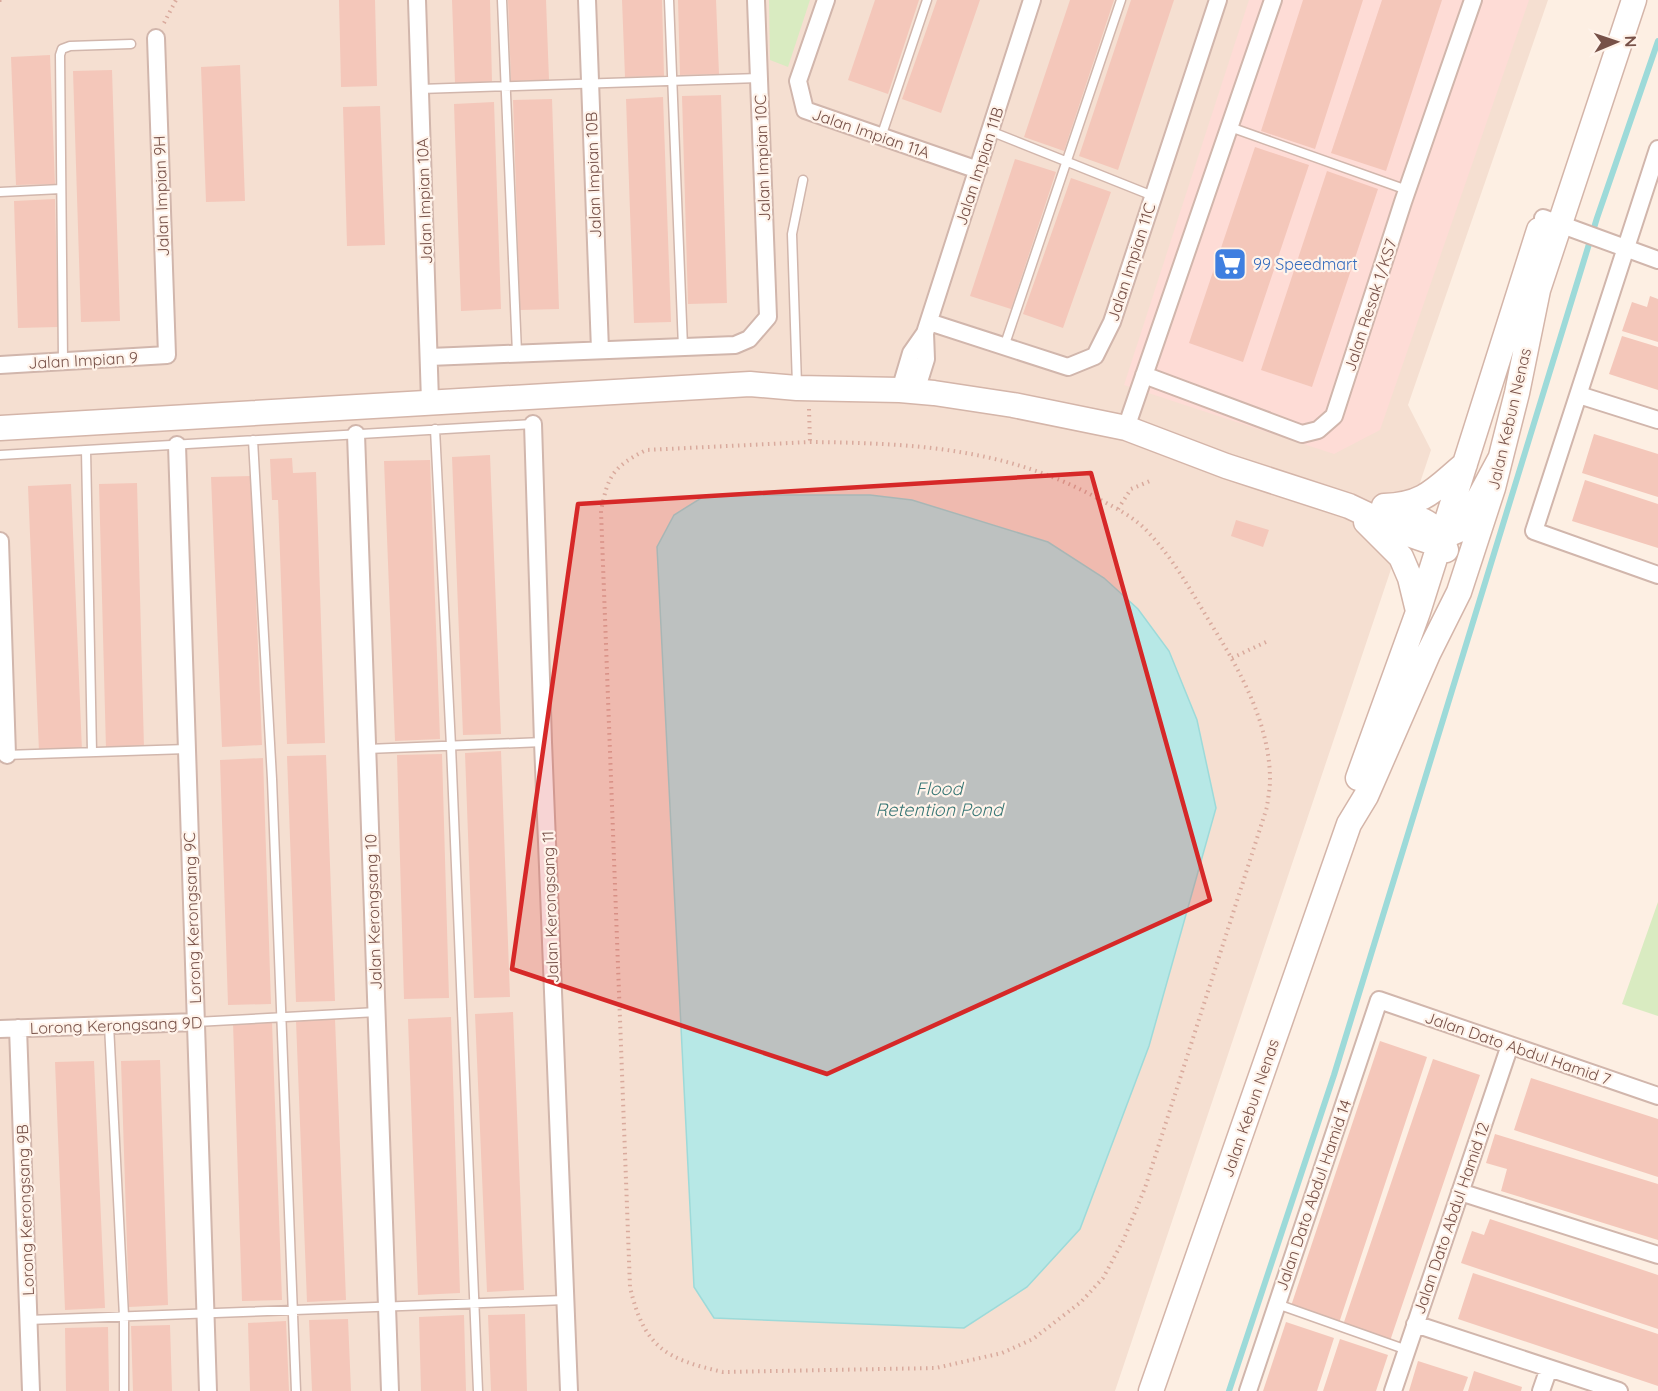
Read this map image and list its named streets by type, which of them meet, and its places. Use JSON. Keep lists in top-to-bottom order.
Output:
{
  "streets": {
    "street": [
      "Jalan Impian 11A",
      "Jalan Impian 10C",
      "Jalan Impian 11B",
      "Jalan Impian 10B",
      "Jalan Impian 9H",
      "Jalan Impian 10A",
      "Jalan Impian 11C",
      "Jalan Resak 1/KS7",
      "Jalan Impian 9",
      "Jalan Kebun Nenas",
      "Jalan Kerongsang 11",
      "Jalan Kerongsang 10",
      "Lorong Kerongsang 9C",
      "Lorong Kerongsang 9D",
      "Jalan Dato Abdul Hamid 7",
      "Jalan Dato Abdul Hamid 14",
      "Lorong Kerongsang 9B",
      "Jalan Dato Abdul Hamid 12"
    ]
  },
  "crossings": [
    ["Jalan Impian 11A", "Jalan Impian 11B"],
    ["Jalan Impian 11B", "Jalan Impian 11C"],
    ["Jalan Impian 9H", "Jalan Impian 9"],
    ["Jalan Kerongsang 10", "Lorong Kerongsang 9D"],
    ["Lorong Kerongsang 9C", "Lorong Kerongsang 9D"],
    ["Lorong Kerongsang 9D", "Lorong Kerongsang 9B"],
    ["Jalan Dato Abdul Hamid 7", "Jalan Dato Abdul Hamid 14"],
    ["Jalan Dato Abdul Hamid 7", "Jalan Dato Abdul Hamid 12"]
  ],
  "water": ["Flood Retention Pond"],
  "places": {
    "supermarket": ["99 Speedmart"]
  },
  "north": "right"
}
